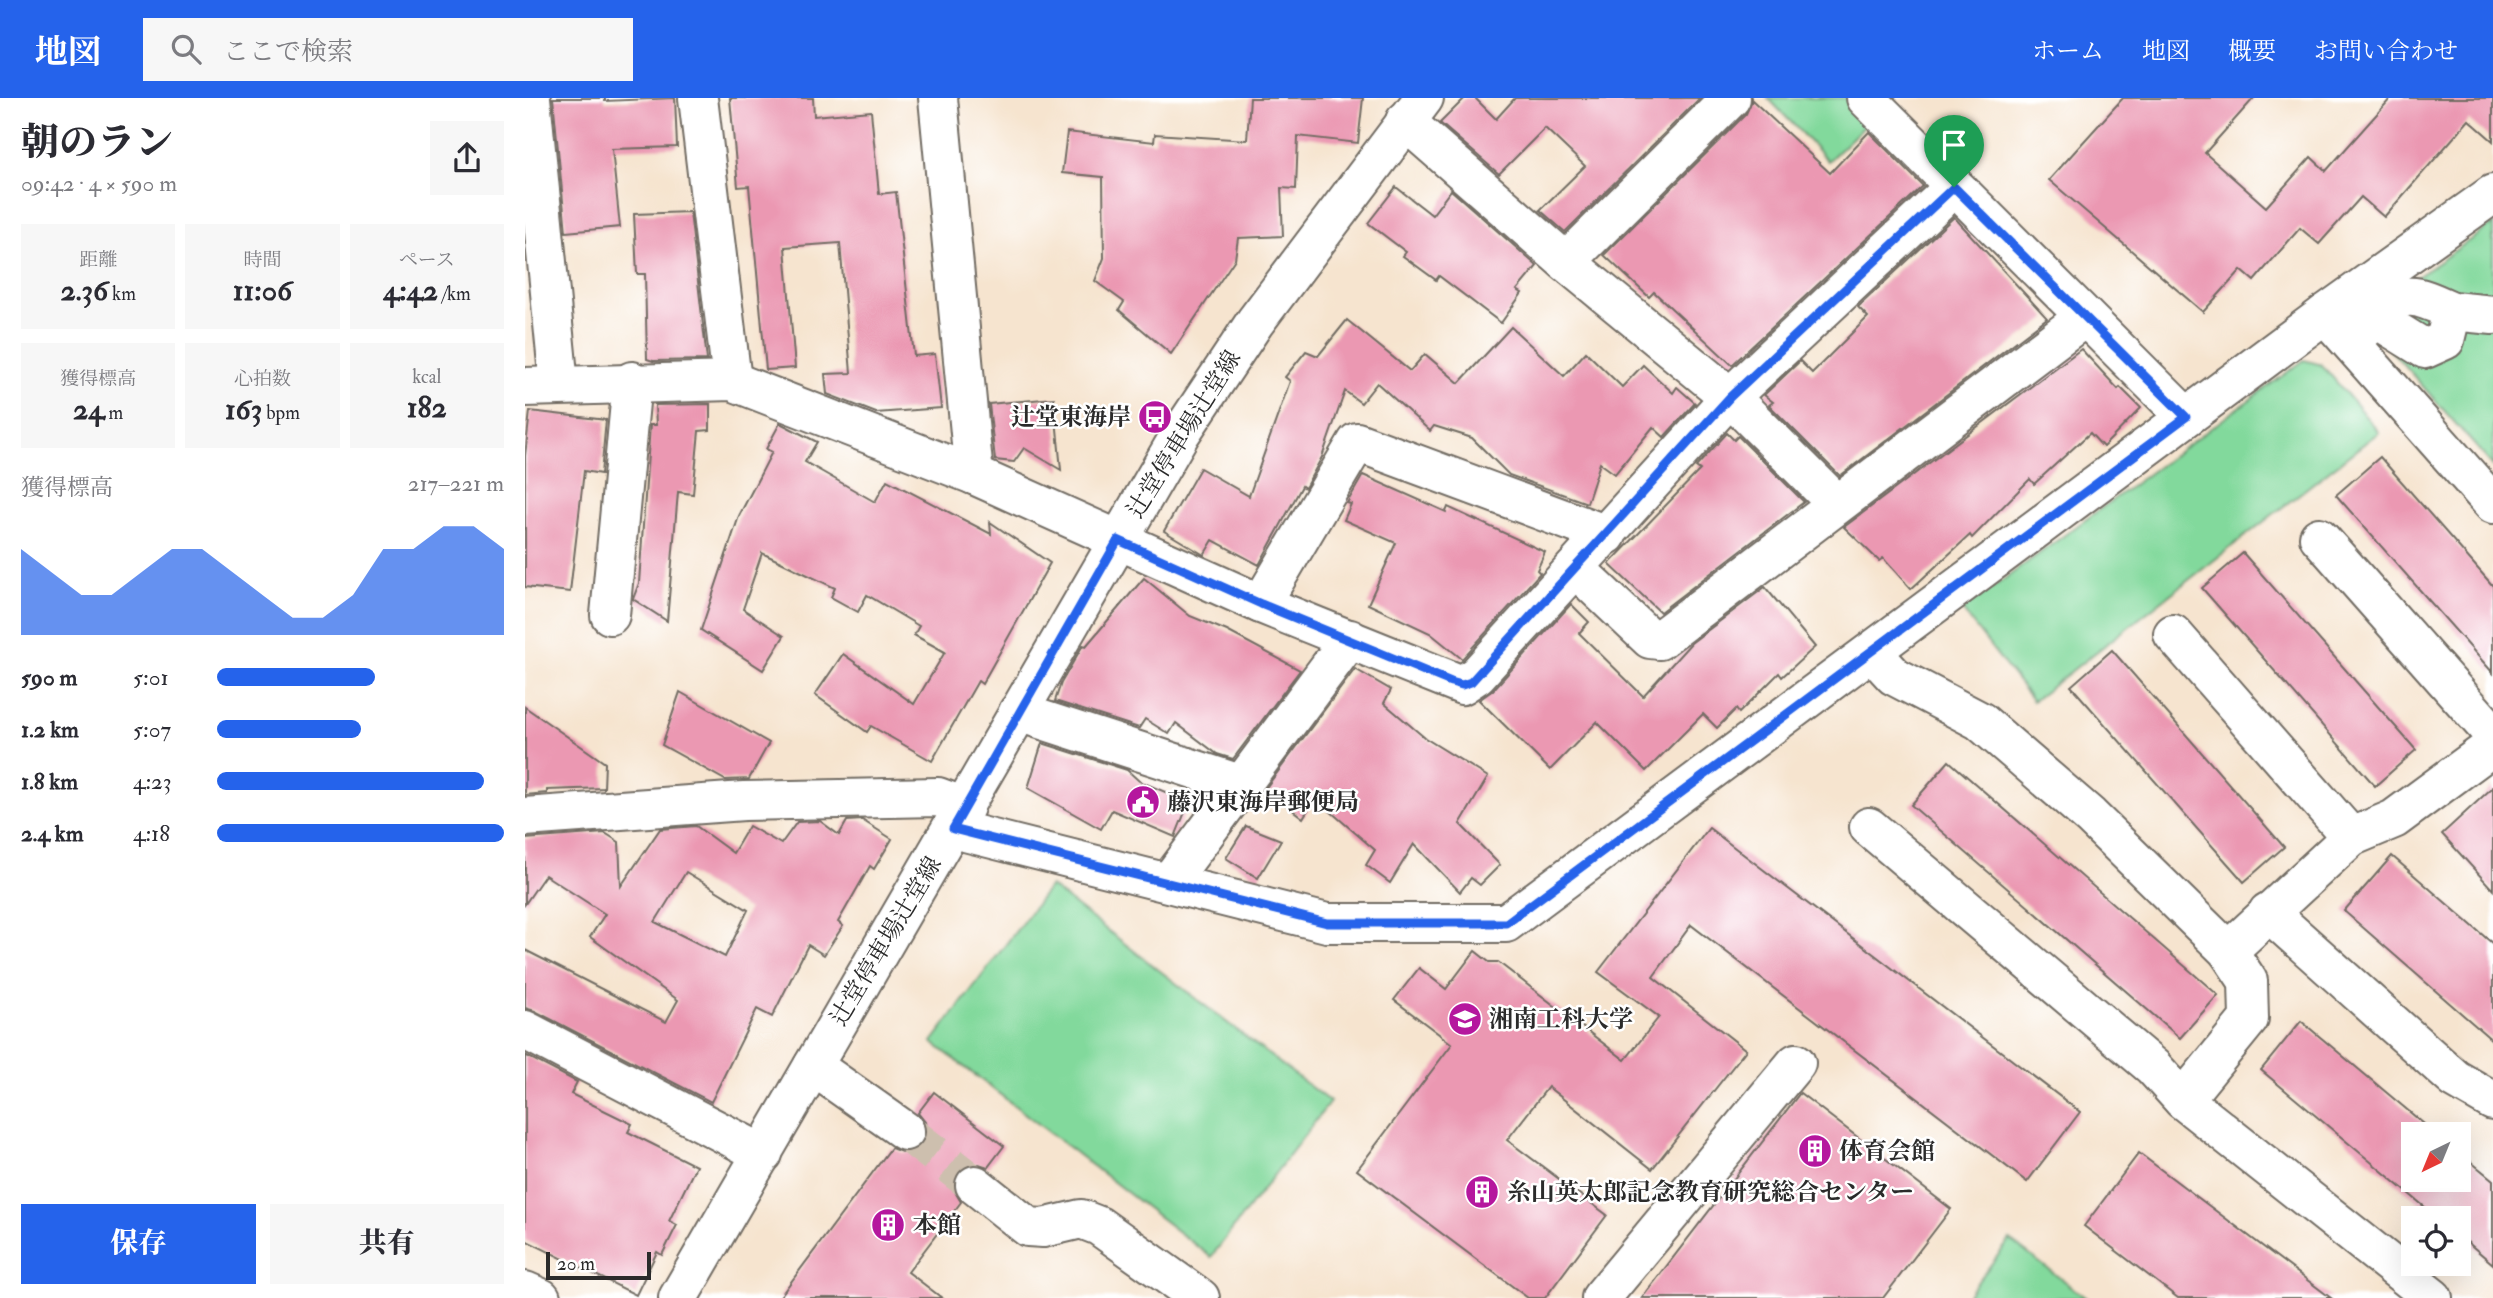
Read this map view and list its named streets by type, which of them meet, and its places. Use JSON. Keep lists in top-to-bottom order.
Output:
{
  "streets": {
    "street": ["辻堂停車場辻堂線"]
  },
  "places": {
    "bus stop": ["辻堂東海岸"],
    "public building": ["藤沢東海岸郵便局"],
    "school or university": ["湘南工科大学"],
    "building": ["体育会館", "糸山英太郎記念教育研究総合センター", "本館"]
  },
  "scale_bar": "20 m",
  "north": "bottom left",
  "page": {
    "header": "地図",
    "search": "ここで検索",
    "nav": [
      "ホーム",
      "地図",
      "概要",
      "お問い合わせ"
    ],
    "heading": ["朝のラン", "09:42 · 4 × 590 m"],
    "stats": [
      ["距離", "2.36 km"],
      ["時間", "11:06"],
      ["ペース", "4:42 /km"],
      ["獲得標高", "24 m"],
      ["心拍数", "163 bpm"],
      ["kcal", "182"]
    ],
    "chart": ["獲得標高", "217–221 m"],
    "list": [
      {
        "name": "590 m",
        "note": "5:01"
      },
      {
        "name": "1.2 km",
        "note": "5:07"
      },
      {
        "name": "1.8 km",
        "note": "4:23"
      },
      {
        "name": "2.4 km",
        "note": "4:18"
      }
    ],
    "buttons": ["保存", "共有"],
    "scale": "20 m"
  }
}
